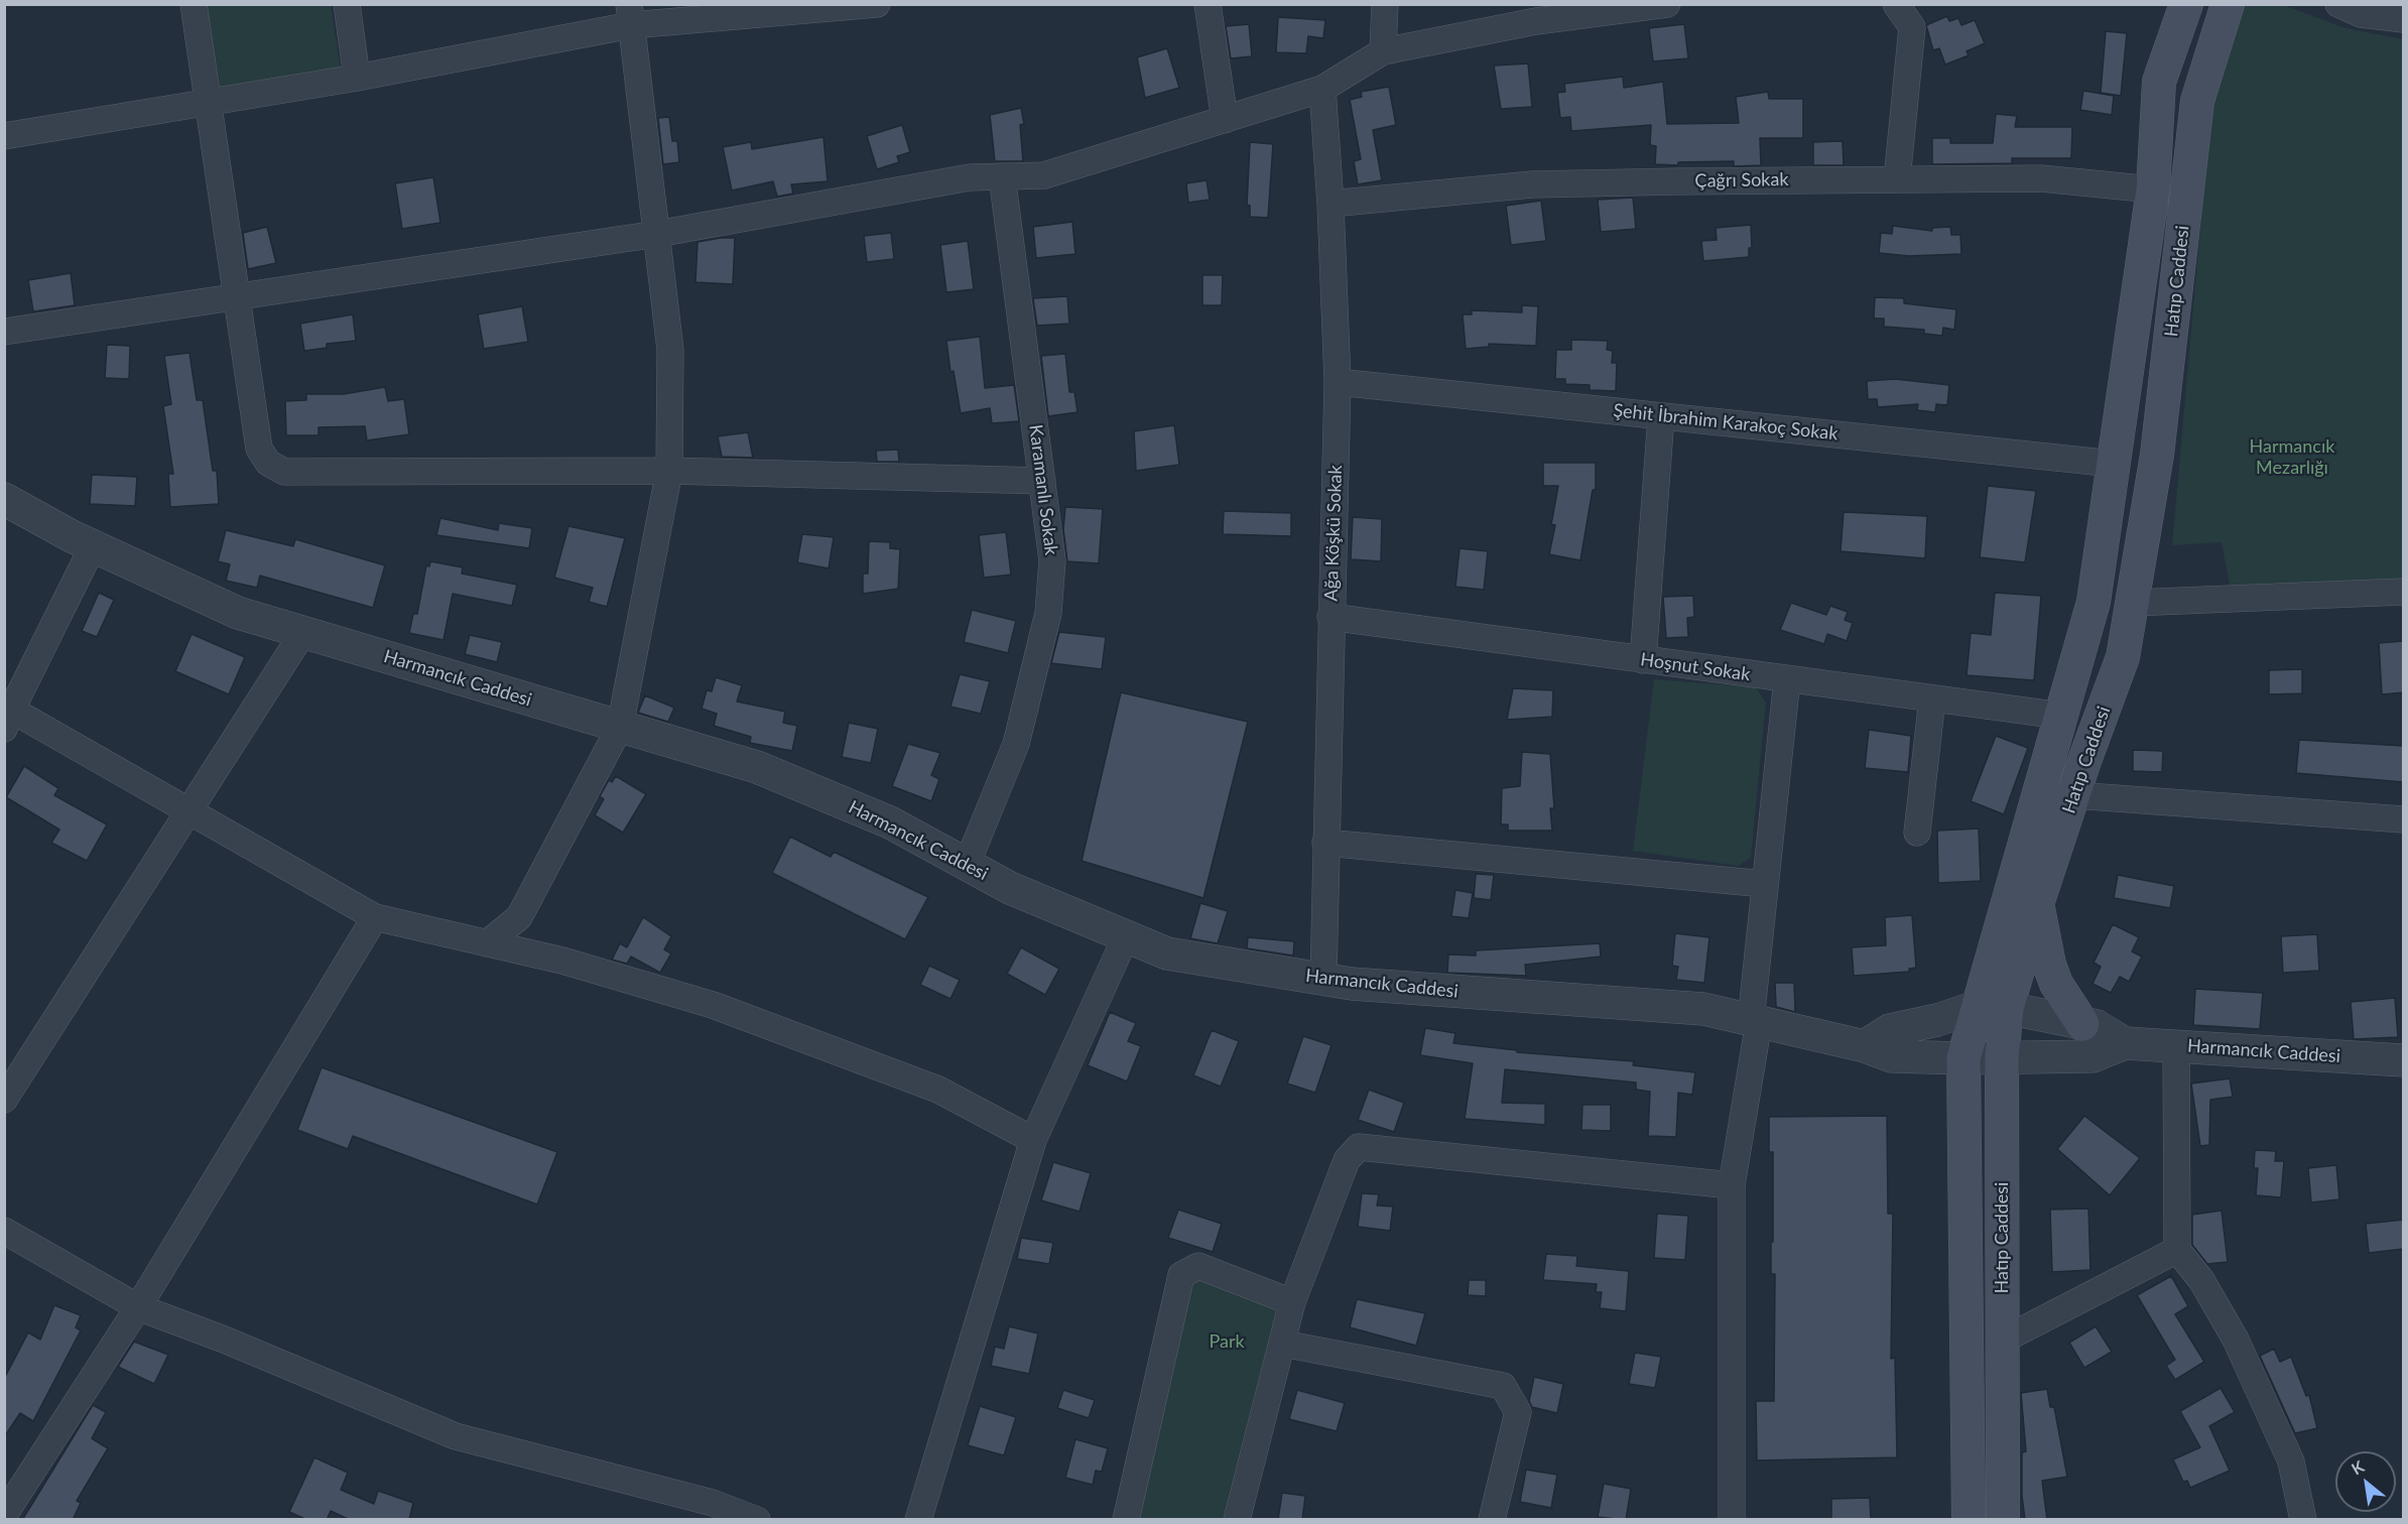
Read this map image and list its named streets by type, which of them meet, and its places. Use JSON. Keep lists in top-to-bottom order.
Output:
{
  "streets": {
    "main road": ["Hatıp Caddesi"],
    "street": [
      "Çağrı Sokak",
      "Şehit İbrahim Karakoç Sokak",
      "Karamanlı Sokak",
      "Ağa Köşkü Sokak",
      "Hoşnut Sokak",
      "Harmancık Caddesi"
    ]
  },
  "crossings": [
    ["Çağrı Sokak", "Hatıp Caddesi"],
    ["Çağrı Sokak", "Ağa Köşkü Sokak"],
    ["Hatıp Caddesi", "Şehit İbrahim Karakoç Sokak"],
    ["Hatıp Caddesi", "Hoşnut Sokak"],
    ["Hatıp Caddesi", "Harmancık Caddesi"],
    ["Şehit İbrahim Karakoç Sokak", "Ağa Köşkü Sokak"],
    ["Karamanlı Sokak", "Harmancık Caddesi"],
    ["Ağa Köşkü Sokak", "Hoşnut Sokak"],
    ["Ağa Köşkü Sokak", "Harmancık Caddesi"]
  ],
  "parks": ["Harmancık Mezarlığı", "Park"],
  "north": "top left"
}
